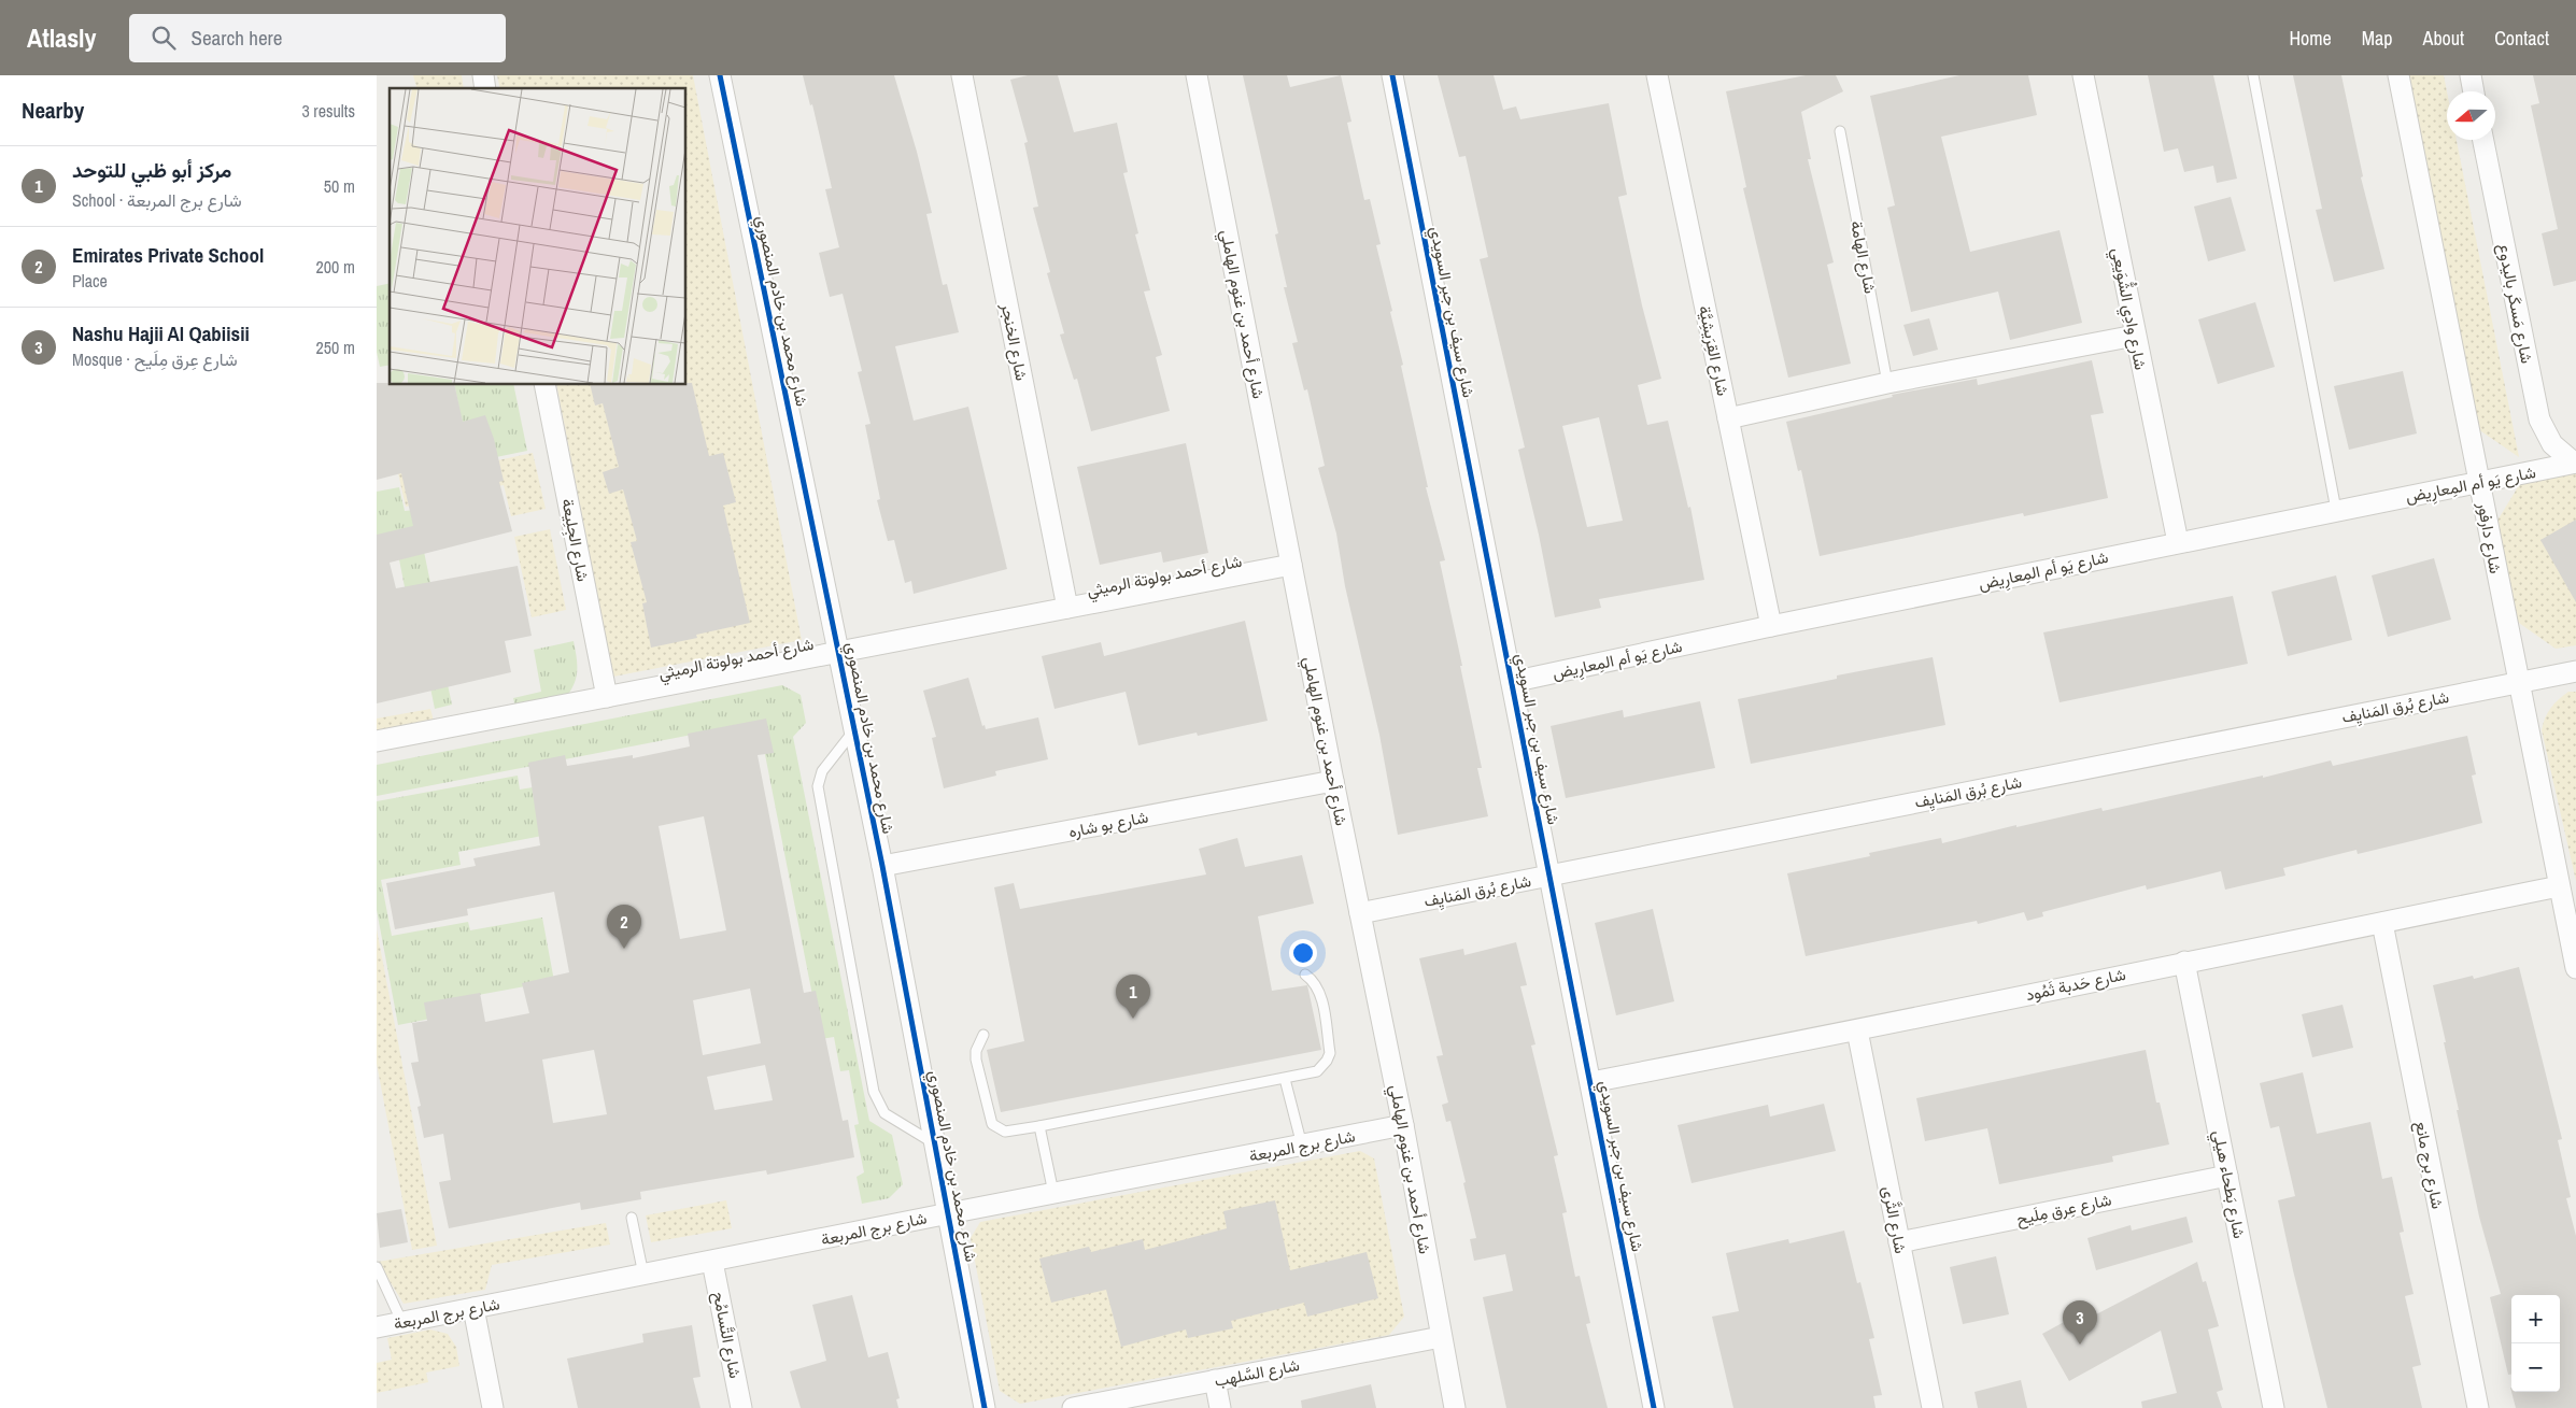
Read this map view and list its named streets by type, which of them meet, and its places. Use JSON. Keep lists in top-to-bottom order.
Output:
{
  "streets": {
    "street": [
      "شارع مَسكَر باليدوع",
      "شارع وادِي الشُّوَيعِي",
      "شارع محمد بن خادم المنصوري",
      "شارع سيف بن جبر السويدي",
      "شارع أحمد بن غنوم الهاملي",
      "شارع الخنجر",
      "شارع القِرَيشِيَّة",
      "شارع يَو أم المِعارِيض",
      "شارع دارفور",
      "شارع الجِلِيعة",
      "شارع أحمد بولوتة الرميثي",
      "شارع بُرق المَنايِف",
      "شارع بو شاره",
      "شارع حَدبة ثَمُود",
      "شارع برج المربعة",
      "شارع برج مانع",
      "شارع بَطحاء هيلي",
      "شارع عِرق مِلَيح",
      "شارع الثَّرى",
      "شارع التَّسامُح",
      "شارع السَّلهب"
    ],
    "lane": ["شارع الهامة"]
  },
  "crossings": [
    ["شارع مَسكَر باليدوع", "شارع يَو أم المِعارِيض"],
    ["شارع وادِي الشُّوَيعِي", "شارع يَو أم المِعارِيض"],
    ["شارع محمد بن خادم المنصوري", "شارع أحمد بولوتة الرميثي"],
    ["شارع محمد بن خادم المنصوري", "شارع بو شاره"],
    ["شارع محمد بن خادم المنصوري", "شارع برج المربعة"],
    ["شارع سيف بن جبر السويدي", "شارع يَو أم المِعارِيض"],
    ["شارع سيف بن جبر السويدي", "شارع بُرق المَنايِف"],
    ["شارع سيف بن جبر السويدي", "شارع حَدبة ثَمُود"],
    ["شارع أحمد بن غنوم الهاملي", "شارع أحمد بولوتة الرميثي"],
    ["شارع أحمد بن غنوم الهاملي", "شارع بُرق المَنايِف"],
    ["شارع أحمد بن غنوم الهاملي", "شارع بو شاره"],
    ["شارع أحمد بن غنوم الهاملي", "شارع برج المربعة"],
    ["شارع أحمد بن غنوم الهاملي", "شارع السَّلهب"],
    ["شارع الخنجر", "شارع أحمد بولوتة الرميثي"],
    ["شارع القِرَيشِيَّة", "شارع يَو أم المِعارِيض"],
    ["شارع يَو أم المِعارِيض", "شارع دارفور"],
    ["شارع دارفور", "شارع بُرق المَنايِف"],
    ["شارع دارفور", "شارع حَدبة ثَمُود"],
    ["شارع الجِلِيعة", "شارع أحمد بولوتة الرميثي"],
    ["شارع حَدبة ثَمُود", "شارع برج مانع"],
    ["شارع حَدبة ثَمُود", "شارع بَطحاء هيلي"],
    ["شارع حَدبة ثَمُود", "شارع الثَّرى"],
    ["شارع برج المربعة", "شارع التَّسامُح"],
    ["شارع بَطحاء هيلي", "شارع عِرق مِلَيح"],
    ["شارع عِرق مِلَيح", "شارع الثَّرى"]
  ],
  "north": "left",
  "page": {
    "header": "Atlasly",
    "search": "Search here",
    "nav": [
      "Home",
      "Map",
      "About",
      "Contact"
    ],
    "heading": ["Nearby", "3 results"],
    "list": [
      {
        "mark": "1",
        "name": "مركز أبو ظبي للتوحد",
        "note": "School · شارع برج المربعة",
        "value": "50 m"
      },
      {
        "mark": "2",
        "name": "Emirates Private School",
        "note": "Place",
        "value": "200 m"
      },
      {
        "mark": "3",
        "name": "Nashu Hajii Al Qabiisii",
        "note": "Mosque · شارع عِرق مِلَيح",
        "value": "250 m"
      }
    ],
    "pins": ["2", "1", "3"],
    "map_buttons": ["+", "−"]
  }
}
